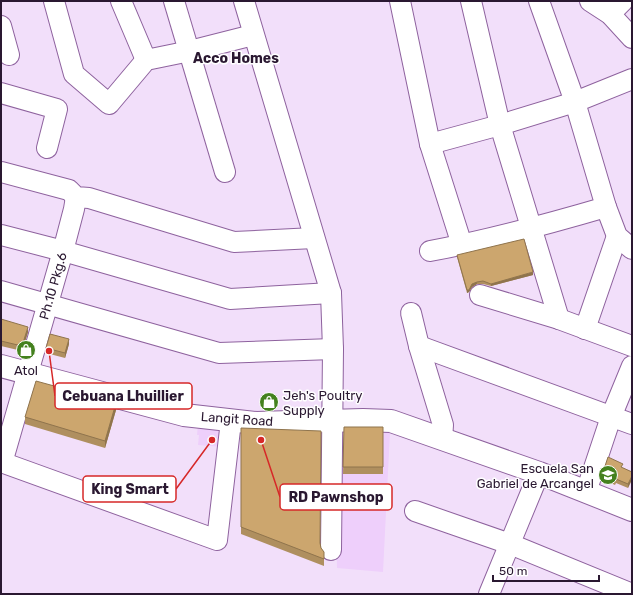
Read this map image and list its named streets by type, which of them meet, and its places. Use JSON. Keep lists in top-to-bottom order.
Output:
{
  "streets": {
    "main road": ["Langit Road"],
    "street": ["Ph.10 Pkg.6"]
  },
  "crossings": [
    ["Ph.10 Pkg.6", "Langit Road"]
  ],
  "districts": ["Acco Homes"],
  "places": {
    "shop": ["Atol", "Jeh's Poultry Supply"],
    "other": ["Cebuana Lhuillier", "King Smart", "RD Pawnshop"],
    "school or university": ["Escuela San Gabriel de Arcangel"]
  },
  "scale_bar": "50 m"
}
